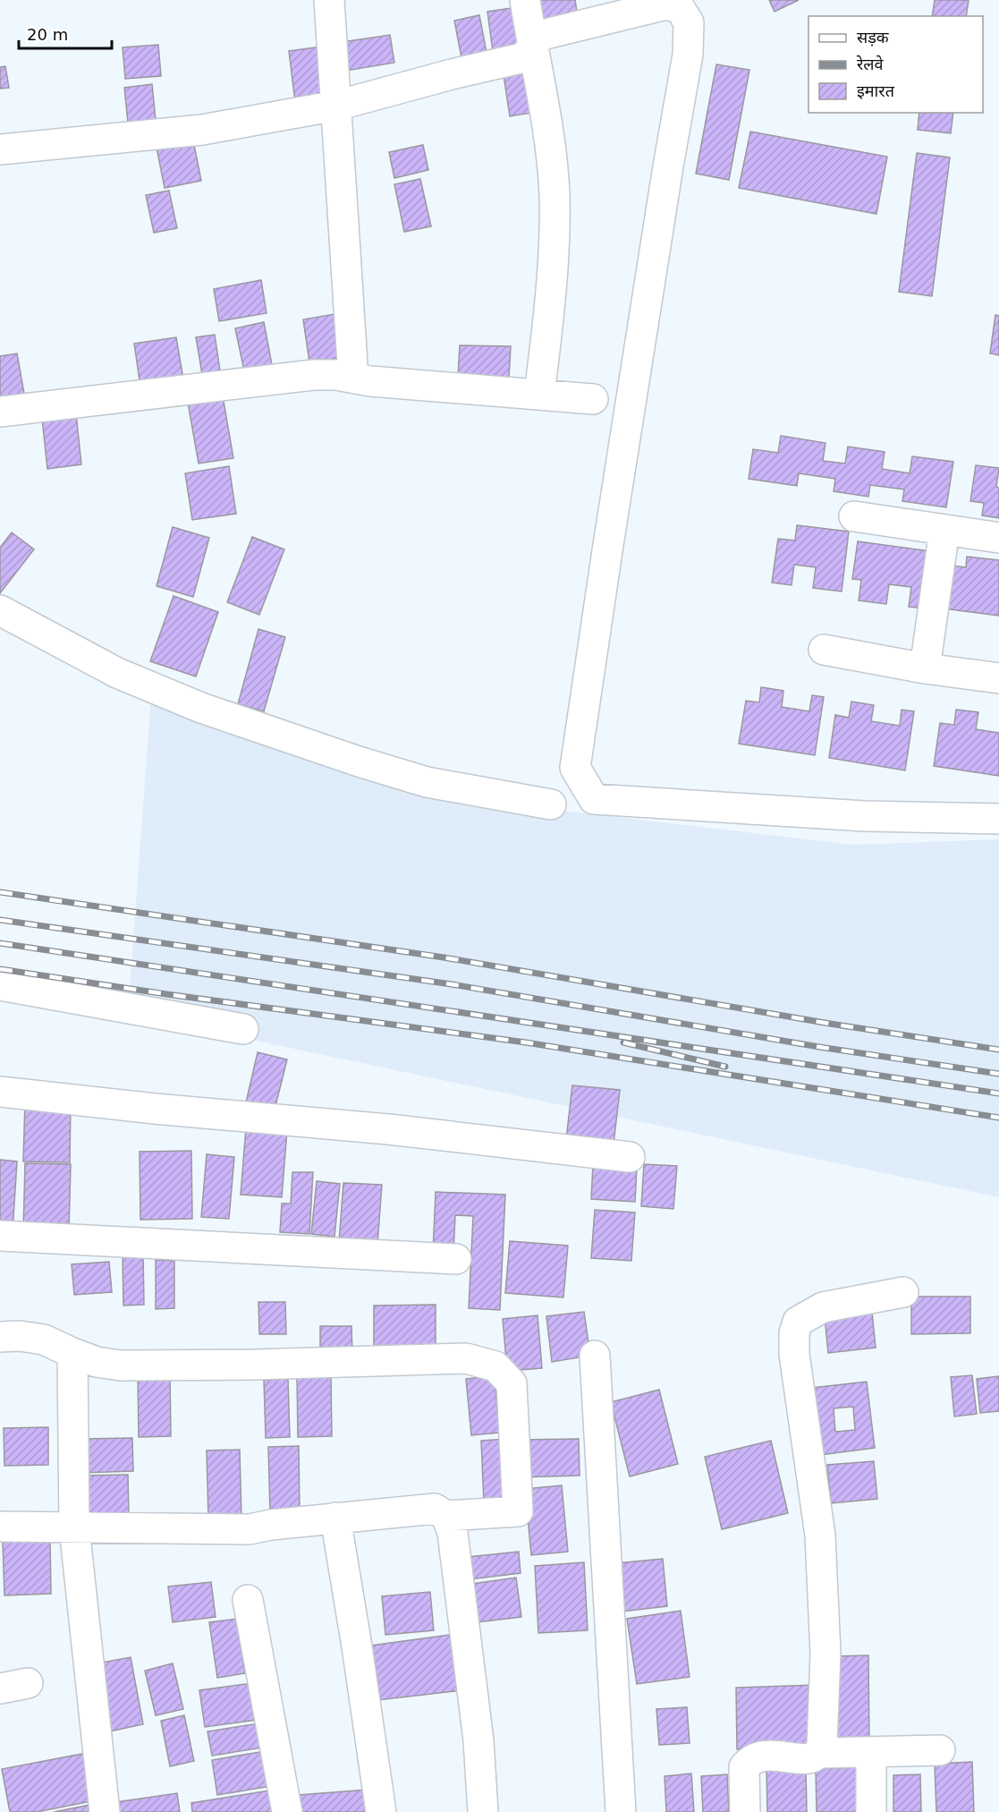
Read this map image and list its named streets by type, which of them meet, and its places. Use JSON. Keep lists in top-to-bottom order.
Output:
{
  "legend": ["सड़क", "रेलवे", "इमारत"],
  "scale_bar": "20 m"
}
